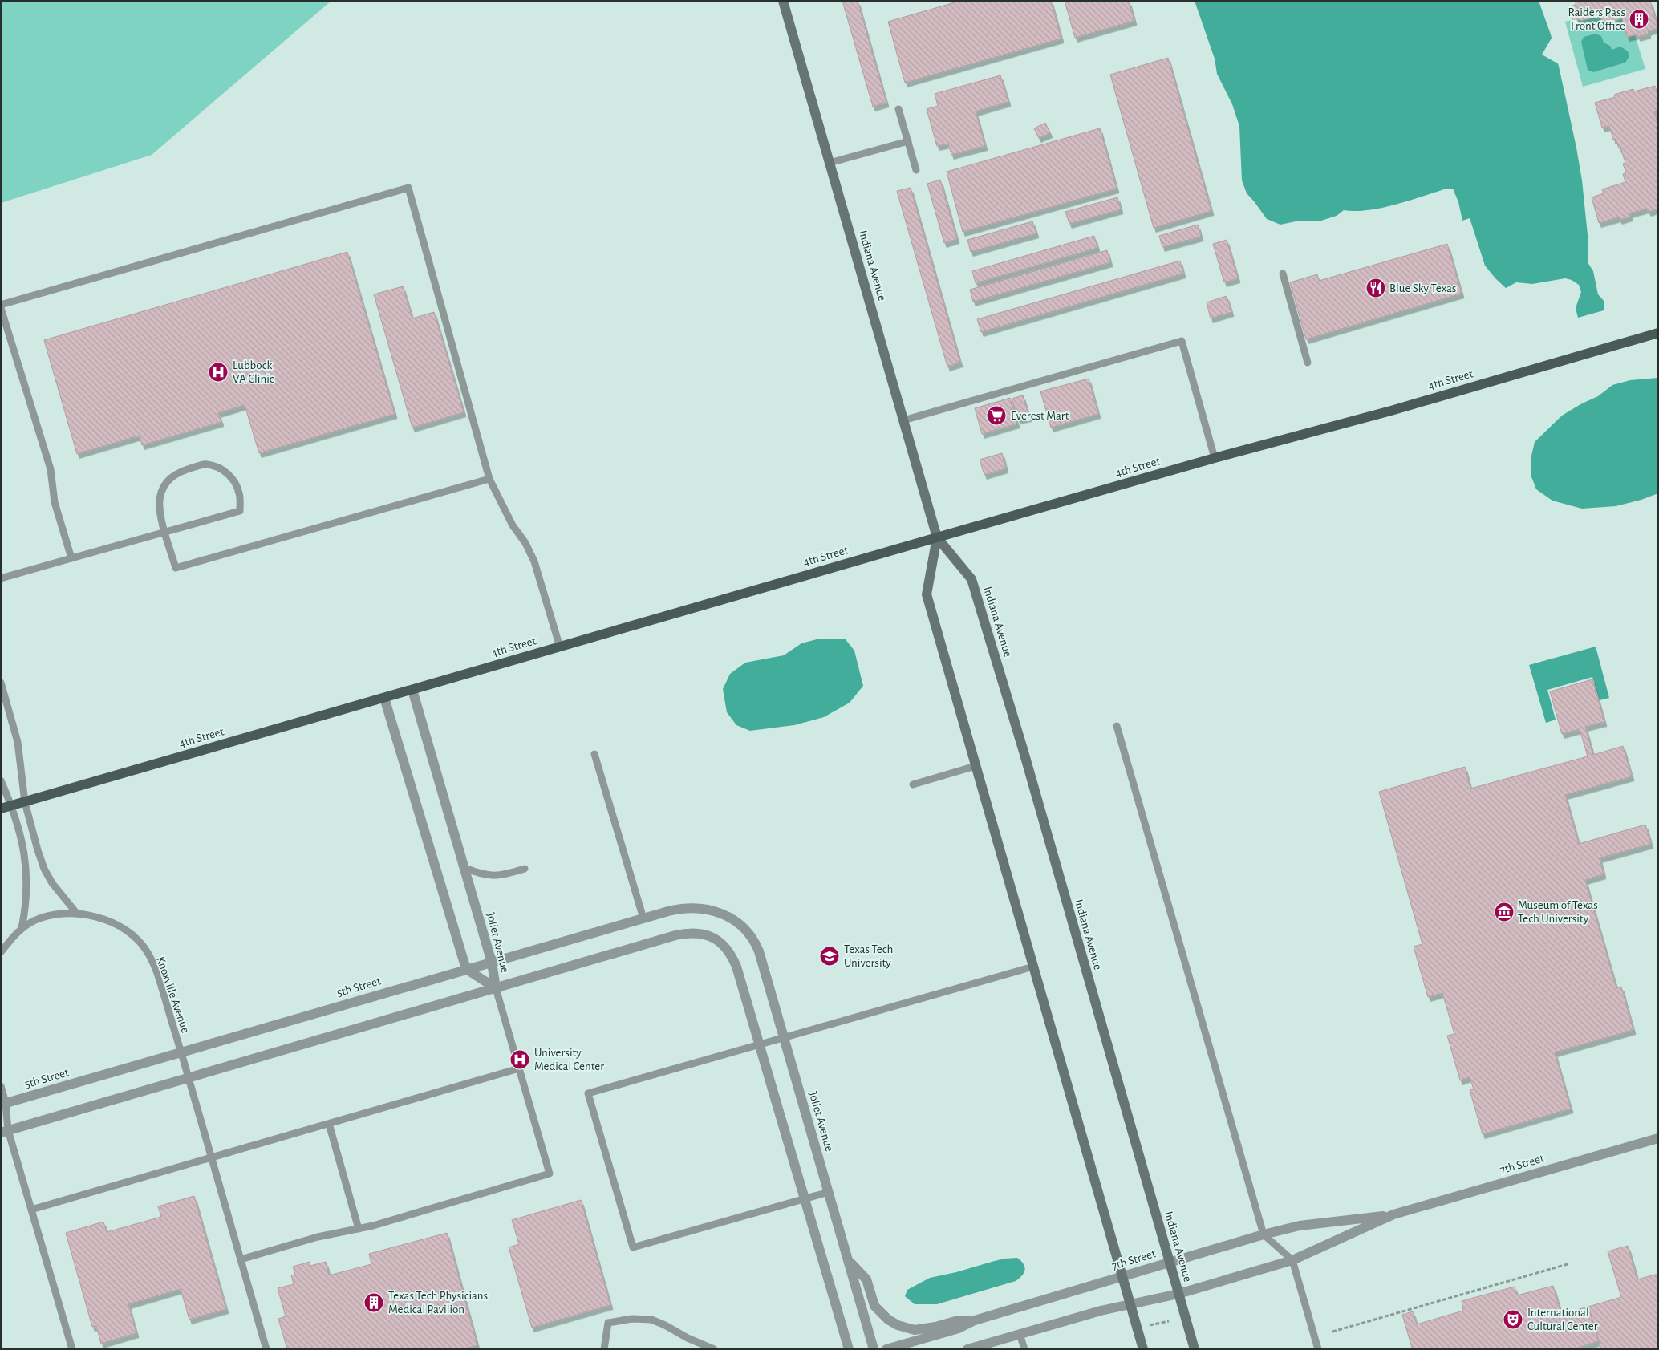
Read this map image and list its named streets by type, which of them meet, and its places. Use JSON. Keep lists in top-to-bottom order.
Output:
{
  "streets": {
    "main road": ["4th Street"],
    "street": [
      "Indiana Avenue",
      "Joliet Avenue",
      "5th Street",
      "7th Street"
    ],
    "lane": ["Knoxville Avenue"]
  },
  "crossings": [
    ["Indiana Avenue", "4th Street"],
    ["Indiana Avenue", "7th Street"],
    ["4th Street", "Joliet Avenue"],
    ["Joliet Avenue", "5th Street"],
    ["5th Street", "Knoxville Avenue"]
  ],
  "places": {
    "building": ["Raiders Pass Front Office", "Texas Tech Physicians Medical Pavilion"],
    "restaurant": ["Blue Sky Texas"],
    "hospital": ["Lubbock VA Clinic", "University Medical Center"],
    "supermarket": ["Everest Mart"],
    "museum": ["Museum of Texas Tech University"],
    "school or university": ["Texas Tech University"],
    "theatre": ["International Cultural Center"]
  }
}
